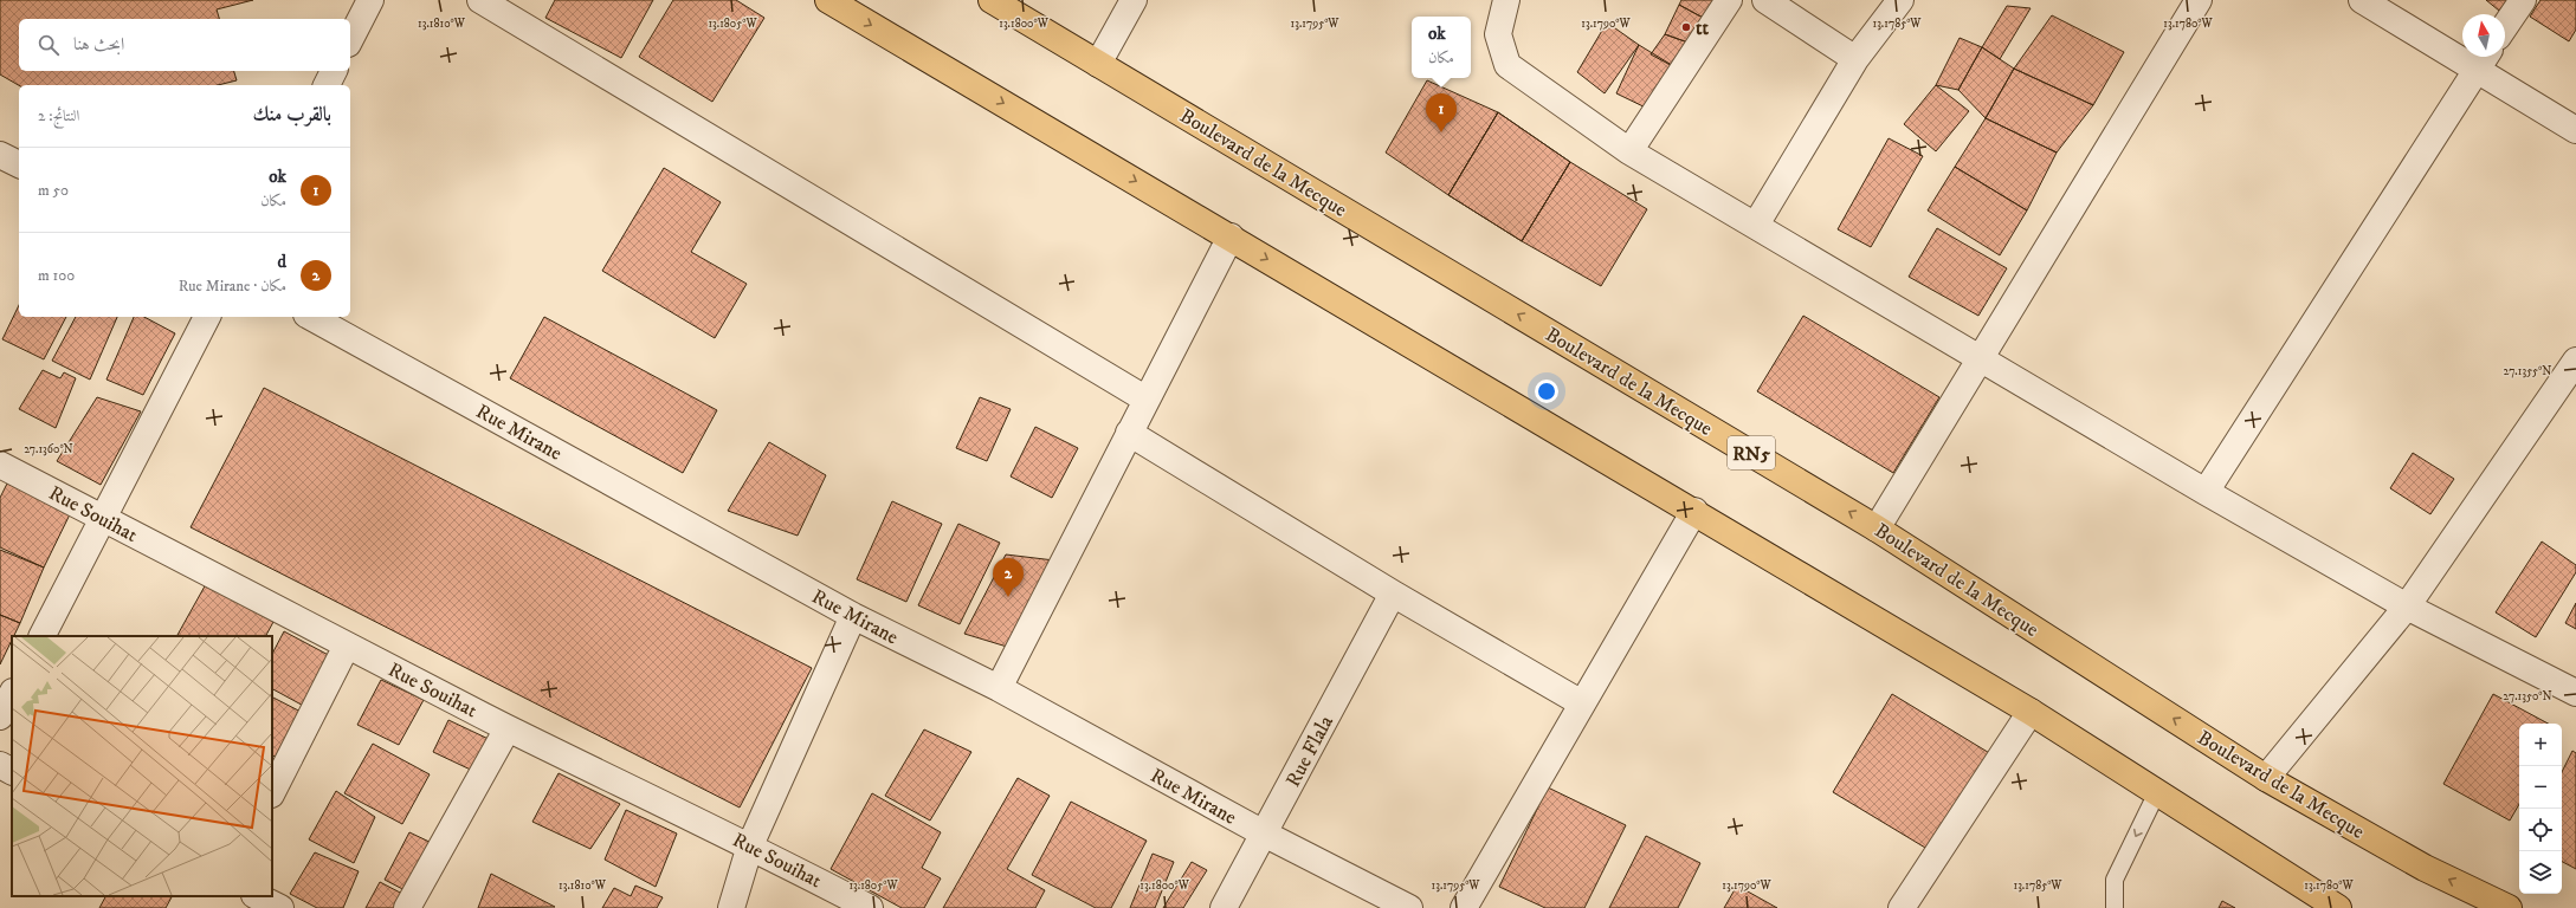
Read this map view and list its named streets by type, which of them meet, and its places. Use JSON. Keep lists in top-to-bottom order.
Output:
{
  "streets": {
    "main road": ["Boulevard de la Mecque", "RN5"],
    "street": ["Rue Mirane", "Rue Souihat", "Rue Flala"]
  },
  "crossings": [
    ["Rue Mirane", "Rue Flala"]
  ],
  "places": ["tt"],
  "north": "top",
  "page": {
    "popup": ["ok", "مكان"],
    "search": "ابحث هنا",
    "heading": ["بالقرب منك", "النتائج: 2"],
    "pins": ["1", "2"],
    "list": [
      {
        "mark": "1",
        "name": "ok",
        "note": "مكان",
        "value": "50 m"
      },
      {
        "mark": "2",
        "name": "d",
        "note": "مكان · Rue Mirane",
        "value": "100 m"
      }
    ],
    "map_buttons": ["+", "−"]
  },
  "coordinates": [
    "13.1810°W",
    "13.1805°W",
    "13.1800°W",
    "13.1795°W",
    "13.1790°W",
    "13.1785°W",
    "13.1780°W",
    "27.1355°N",
    "27.1360°N",
    "27.1350°N"
  ]
}
